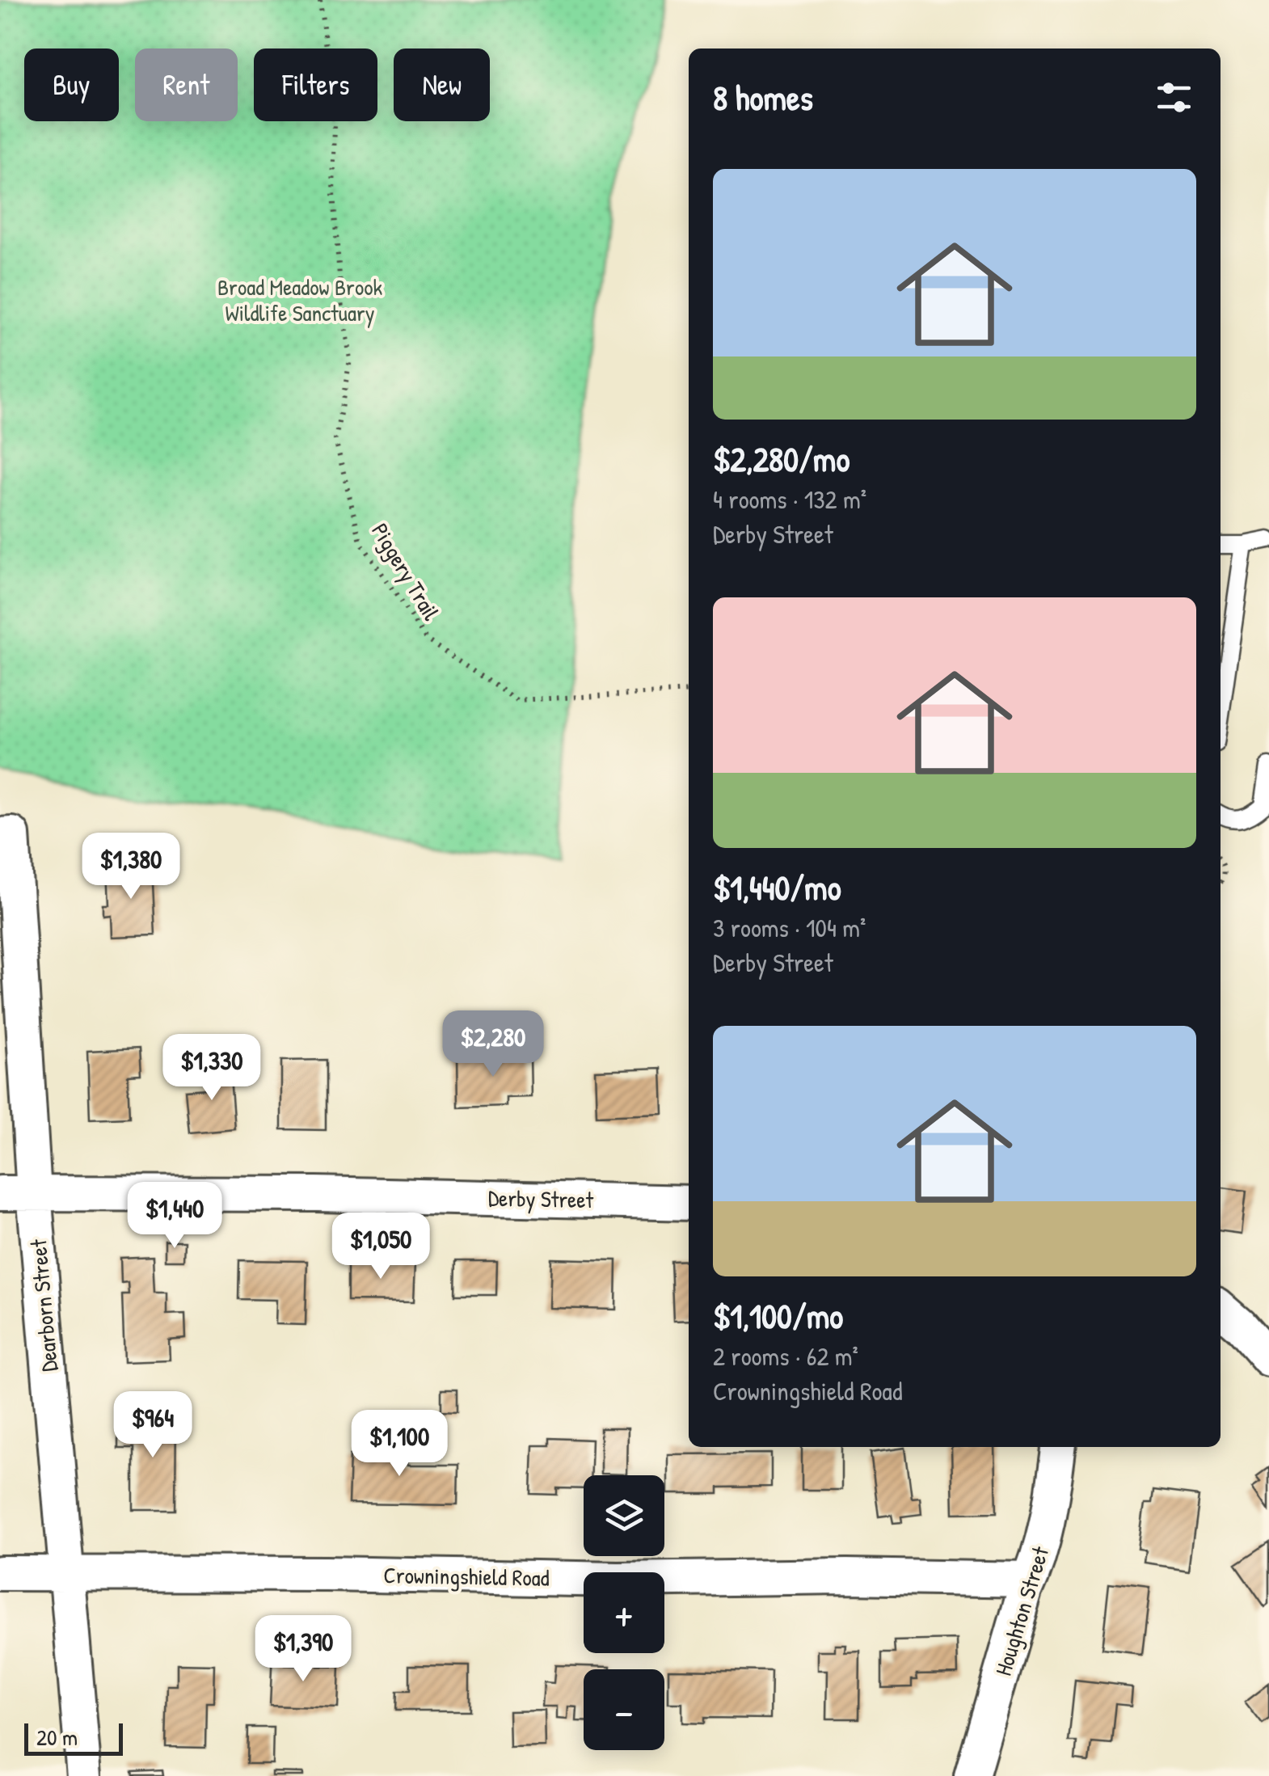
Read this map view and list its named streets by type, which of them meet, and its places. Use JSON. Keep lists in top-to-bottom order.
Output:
{
  "streets": {
    "street": [
      "Derby Street",
      "Dearborn Street",
      "Crowningshield Road",
      "Houghton Street"
    ],
    "path": ["Piggery Trail"]
  },
  "crossings": [
    ["Derby Street", "Dearborn Street"],
    ["Dearborn Street", "Crowningshield Road"],
    ["Crowningshield Road", "Houghton Street"]
  ],
  "parks": ["Broad Meadow Brook Wildlife Sanctuary"],
  "scale_bar": "20 m",
  "page": {
    "chip": [
      "Buy",
      "Rent",
      "Filters",
      "New"
    ],
    "heading": "8 homes",
    "list": [
      {
        "name": "$2,280/mo",
        "note": "4 rooms · 132 m² · Derby Street"
      },
      {
        "name": "$1,440/mo",
        "note": "3 rooms · 104 m² · Derby Street"
      },
      {
        "name": "$1,100/mo",
        "note": "2 rooms · 62 m² · Crowningshield Road"
      }
    ],
    "price": [
      "$1,380",
      "$2,280",
      "$1,330",
      "$1,440",
      "$1,050",
      "$964",
      "$1,100",
      "$1,390"
    ],
    "map_buttons": ["+", "−"],
    "scale": "20 m"
  }
}
